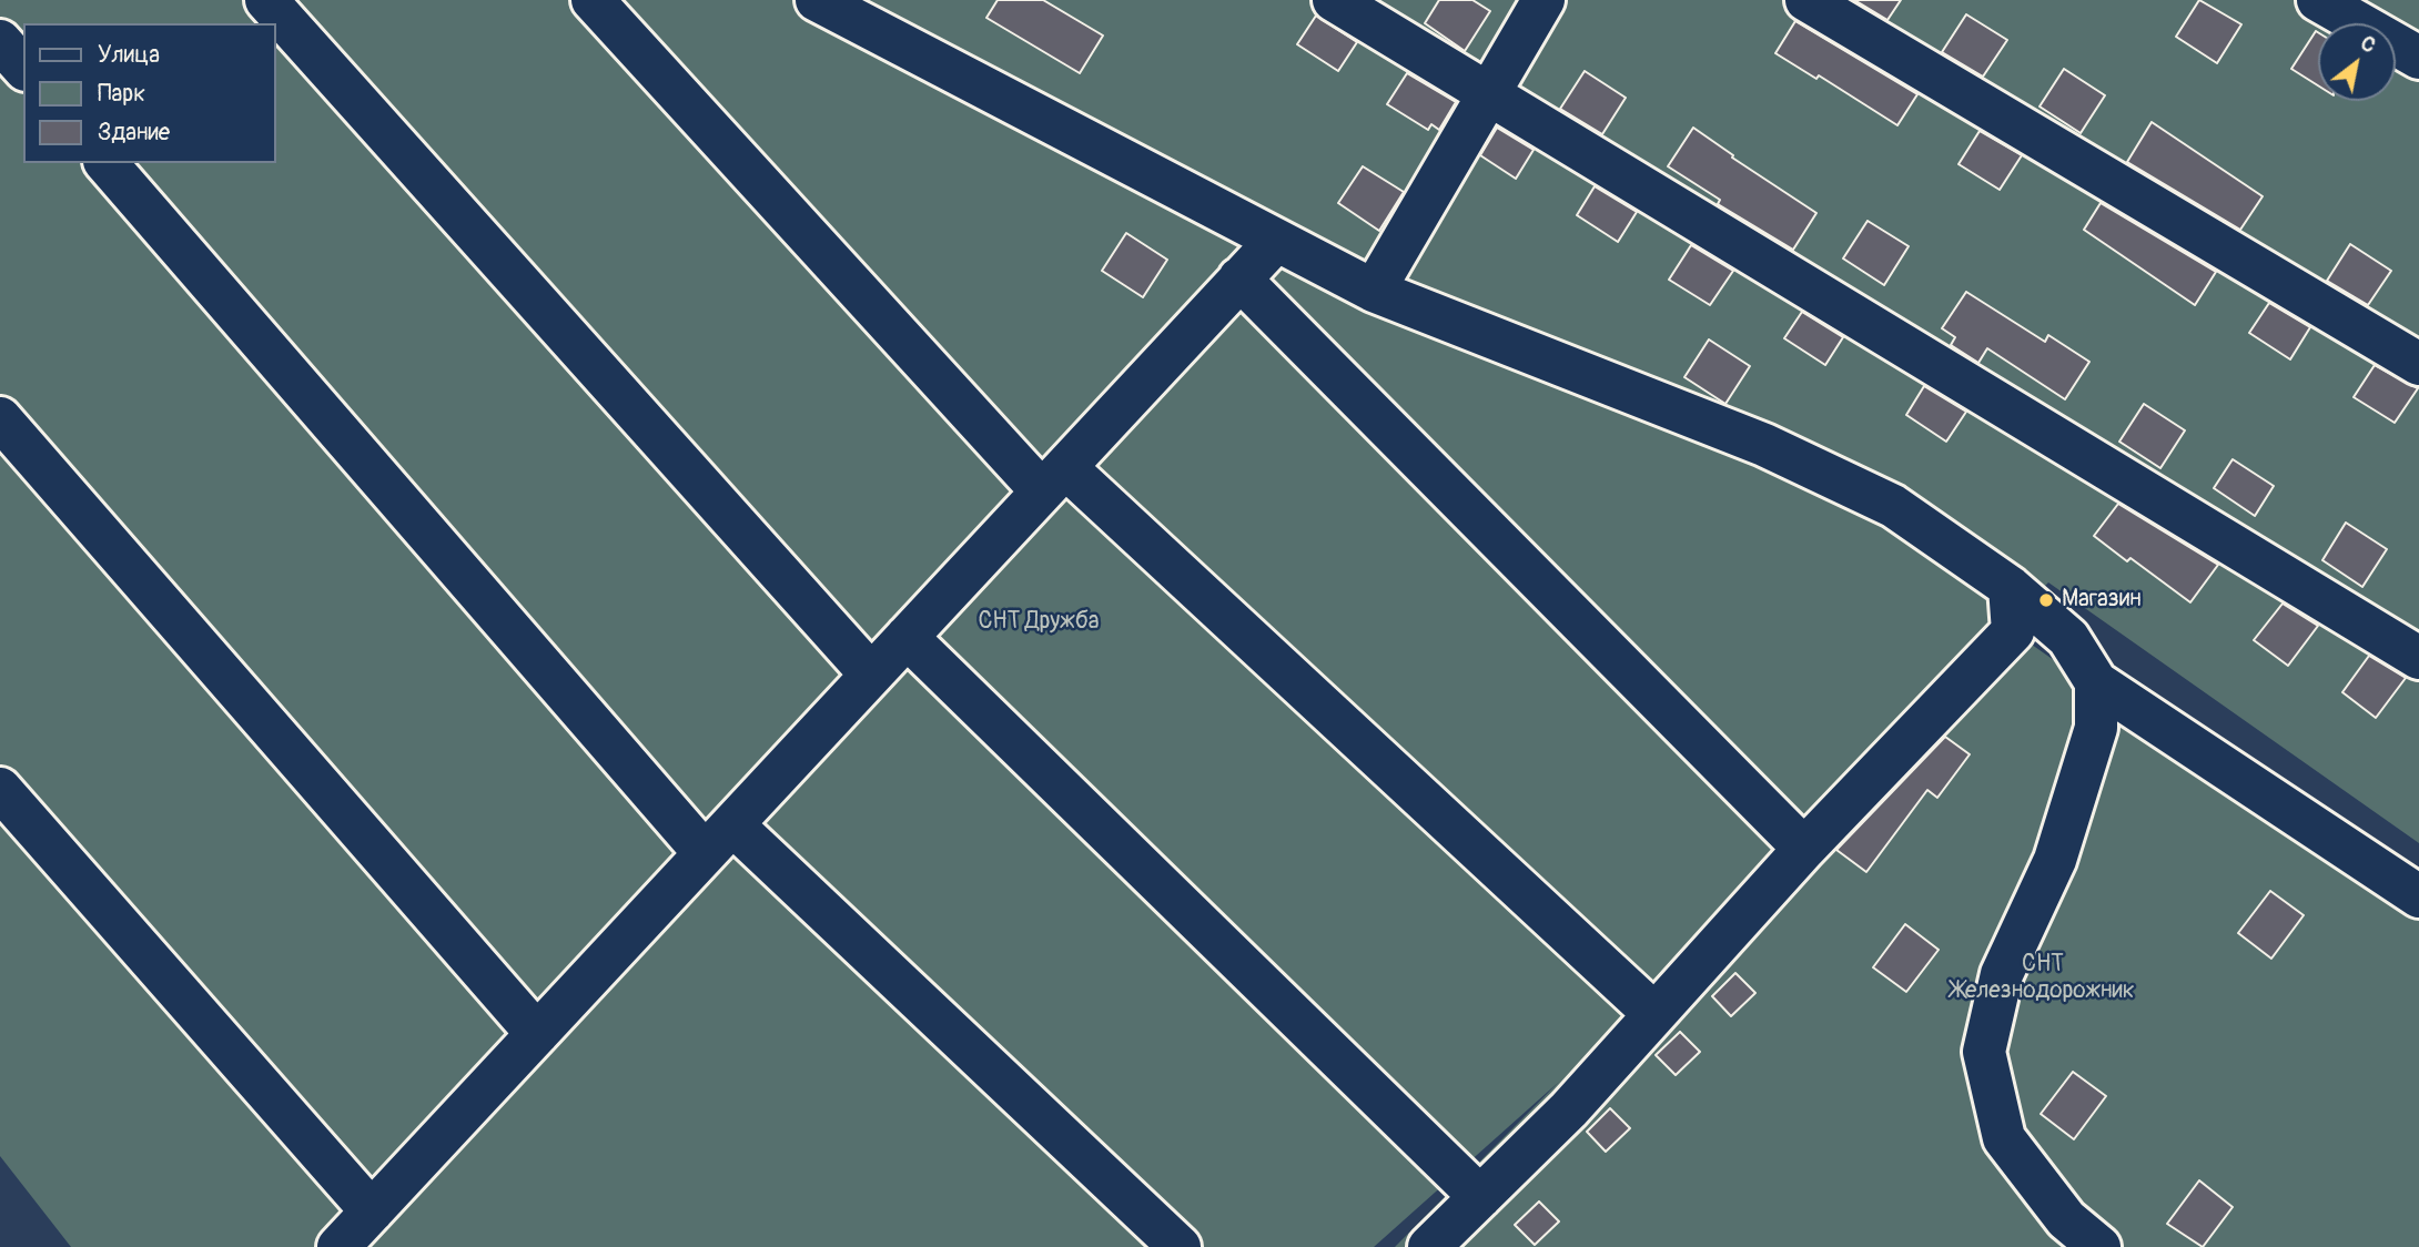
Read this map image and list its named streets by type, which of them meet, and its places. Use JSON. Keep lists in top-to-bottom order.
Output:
{
  "parks": ["СНТ Дружба", "СНТ Железнодорожник"],
  "places": ["Магазин"],
  "legend": ["Улица", "Парк", "Здание"],
  "north": "top right"
}
